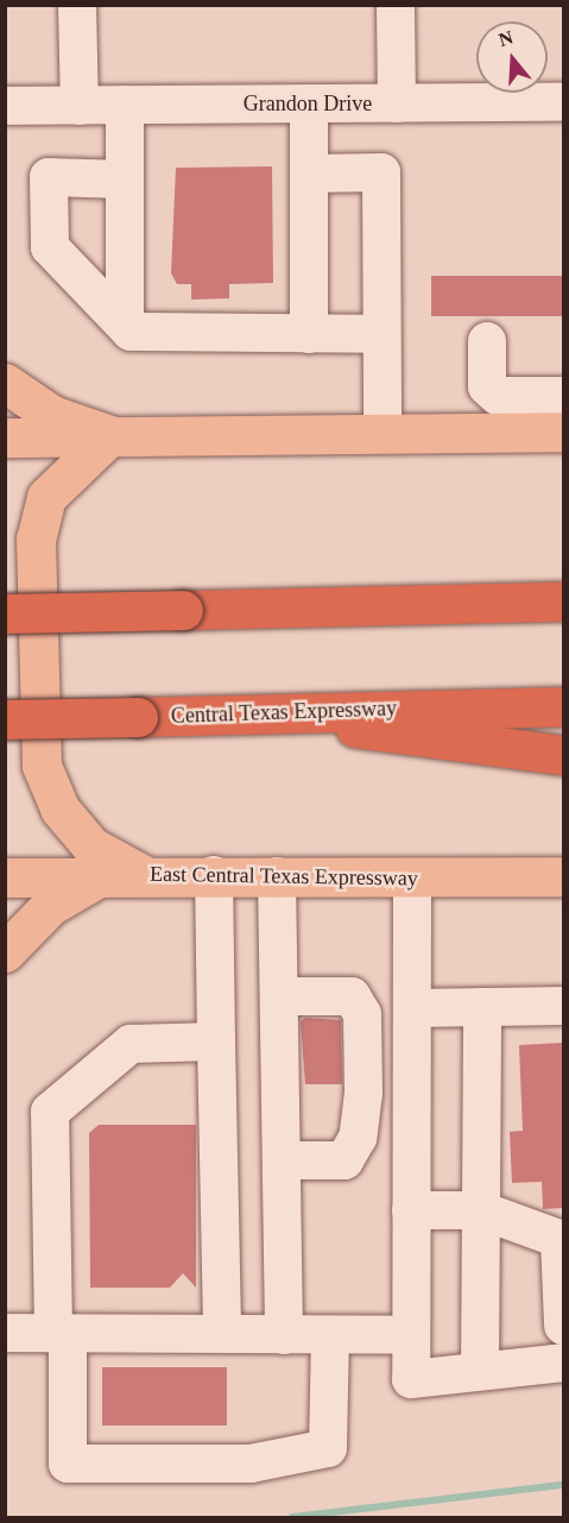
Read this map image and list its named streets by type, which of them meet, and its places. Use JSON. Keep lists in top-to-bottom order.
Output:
{
  "streets": {
    "highway": ["Central Texas Expressway"],
    "main road": ["East Central Texas Expressway"],
    "street": ["Grandon Drive"]
  },
  "north": "top"
}
